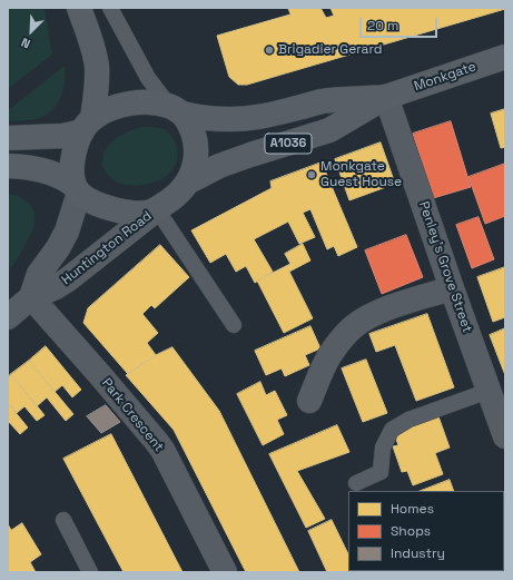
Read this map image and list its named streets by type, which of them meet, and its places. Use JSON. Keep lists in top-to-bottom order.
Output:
{
  "streets": {
    "main road": ["Monkgate", "A1036"],
    "street": ["Huntington Road", "Penley's Grove Street", "Park Crescent"]
  },
  "crossings": [
    ["Monkgate", "A1036"],
    ["Monkgate", "Penley's Grove Street"],
    ["A1036", "Huntington Road"],
    ["A1036", "Penley's Grove Street"],
    ["Huntington Road", "Park Crescent"]
  ],
  "places": ["Brigadier Gerard", "Monkgate Guest House"],
  "legend": ["Homes", "Shops", "Industry"],
  "scale_bar": "20 m",
  "north": "bottom left"
}
